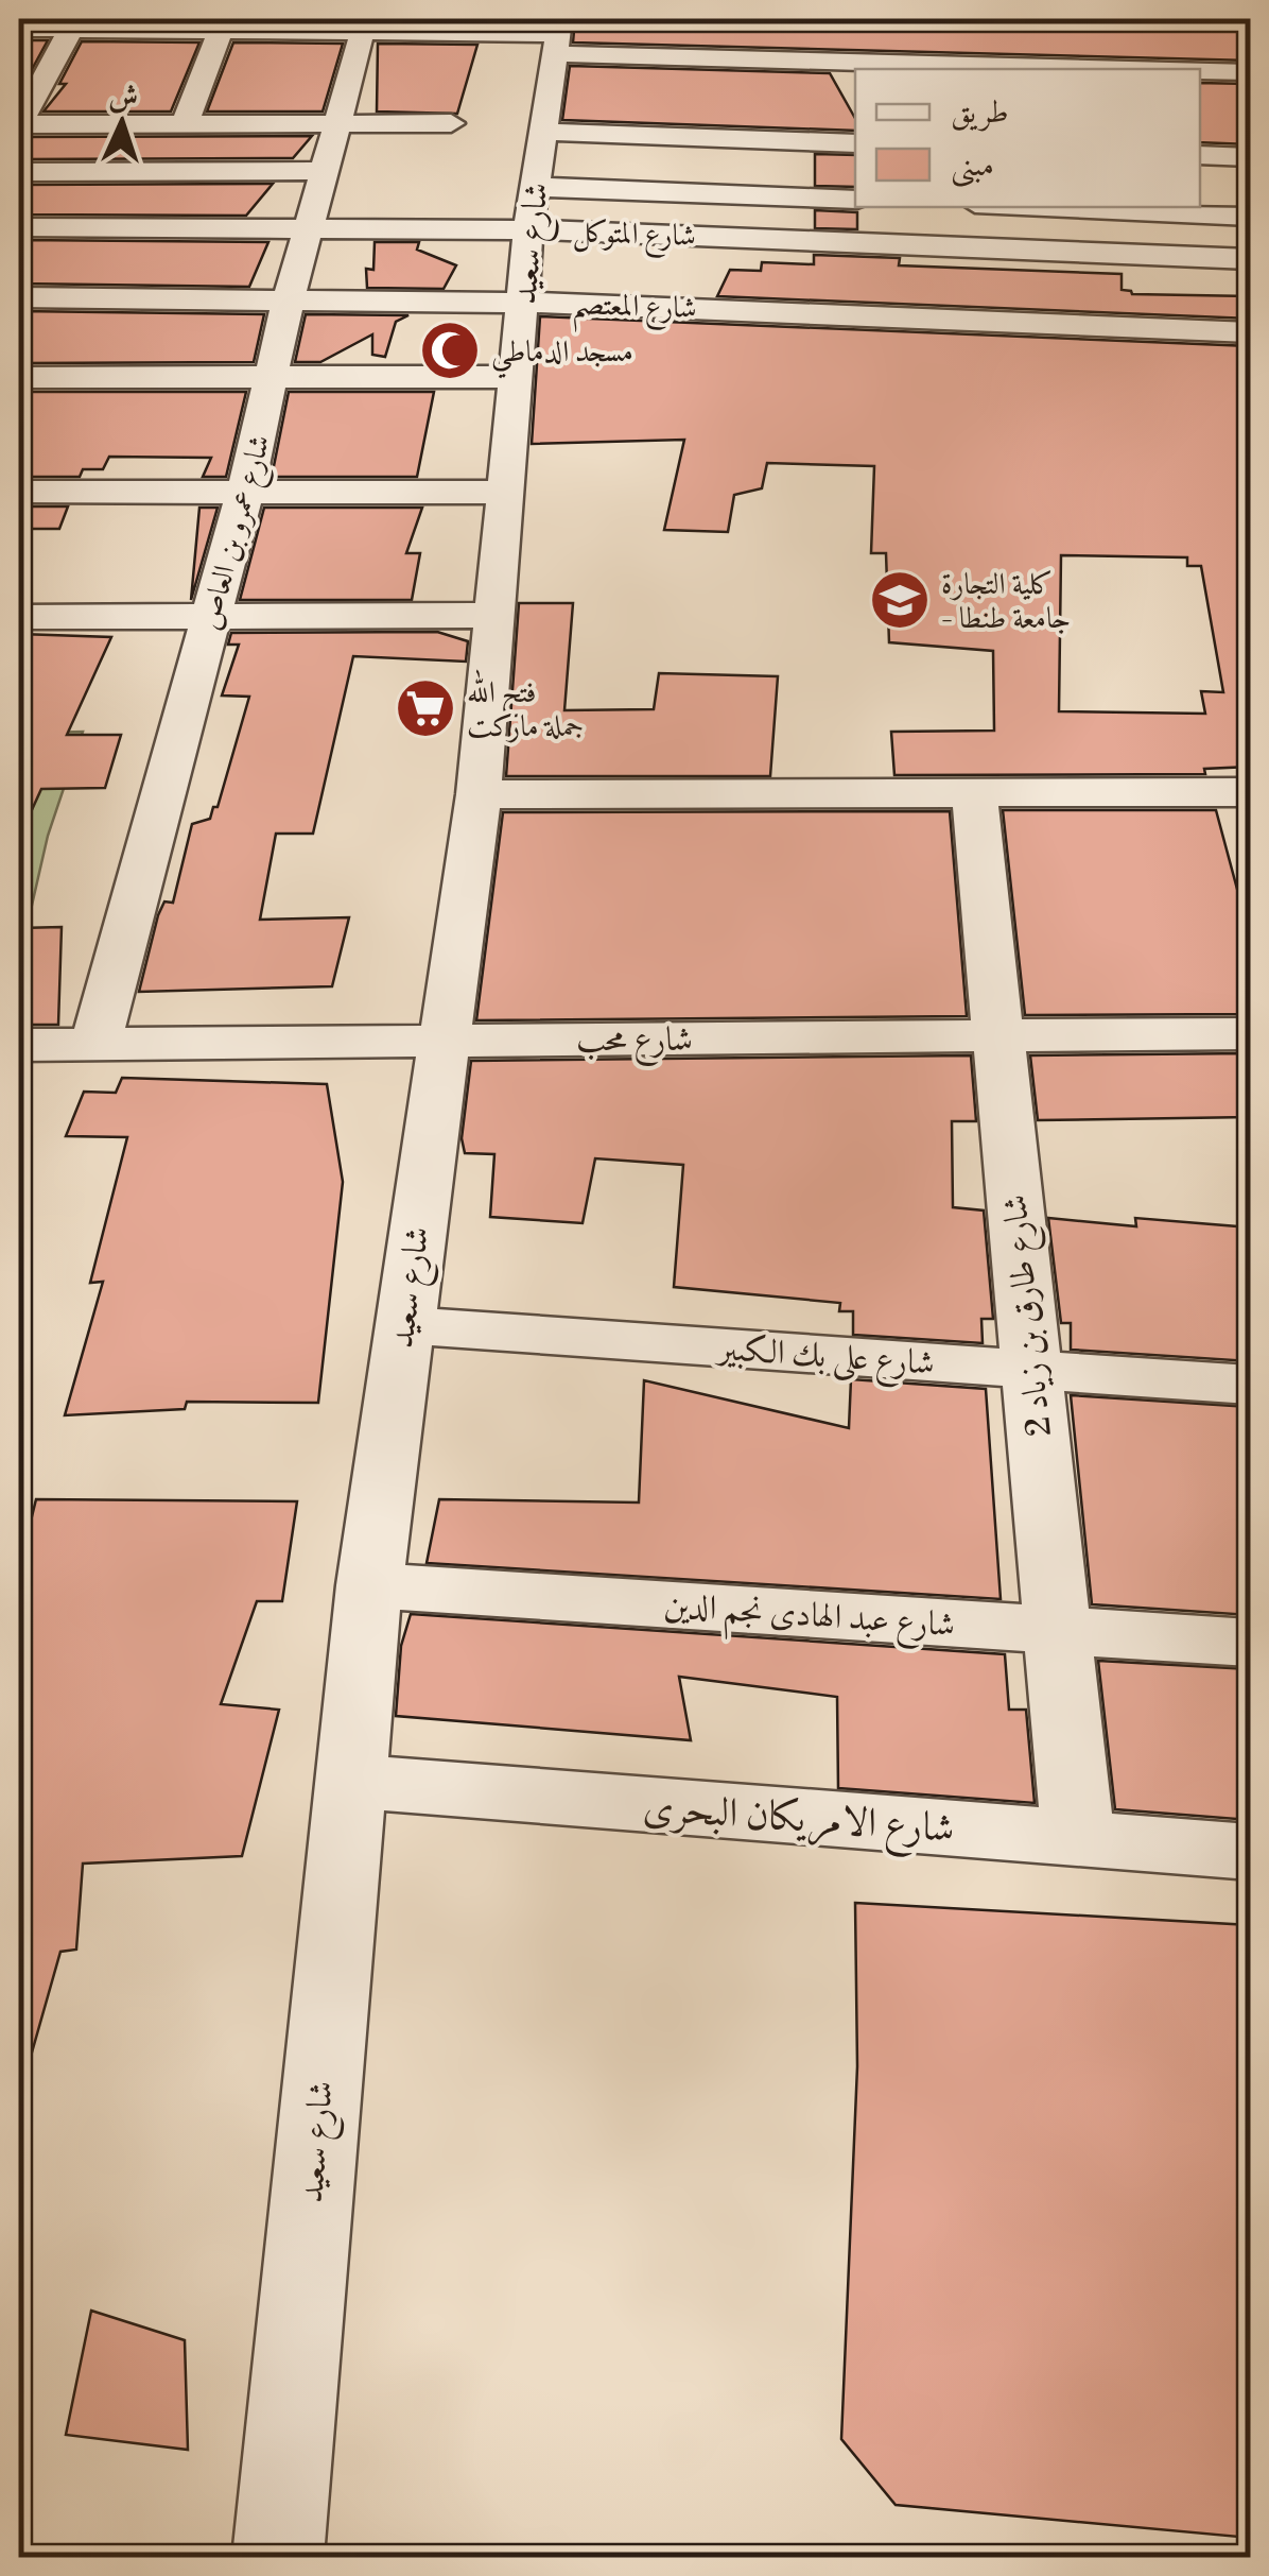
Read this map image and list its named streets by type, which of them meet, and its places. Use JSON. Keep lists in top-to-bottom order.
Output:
{
  "streets": {
    "street": [
      "شارع المتوكل",
      "شارع سعيد",
      "شارع المعتصم",
      "شارع عمرو بن العاص",
      "شارع محب",
      "شارع طارق بن زياد 2",
      "شارع على بك الكبير",
      "شارع عبد الهادى نجم الدين",
      "شارع الامريكان البحرى"
    ]
  },
  "crossings": [
    ["شارع المتوكل", "شارع سعيد"],
    ["شارع المتوكل", "شارع عمرو بن العاص"],
    ["شارع سعيد", "شارع المعتصم"],
    ["شارع سعيد", "شارع محب"],
    ["شارع سعيد", "شارع على بك الكبير"],
    ["شارع سعيد", "شارع عبد الهادى نجم الدين"],
    ["شارع سعيد", "شارع الامريكان البحرى"],
    ["شارع المعتصم", "شارع عمرو بن العاص"],
    ["شارع عمرو بن العاص", "شارع محب"],
    ["شارع محب", "شارع طارق بن زياد 2"],
    ["شارع طارق بن زياد 2", "شارع على بك الكبير"],
    ["شارع طارق بن زياد 2", "شارع عبد الهادى نجم الدين"],
    ["شارع طارق بن زياد 2", "شارع الامريكان البحرى"]
  ],
  "places": {
    "mosque": ["مسجد الدماطي"],
    "school or university": ["كلية التجارة - جامعة طنطا"],
    "supermarket": ["فتح الله جملة ماركت"]
  },
  "legend": ["طريق", "مبنى"],
  "north": "top"
}
